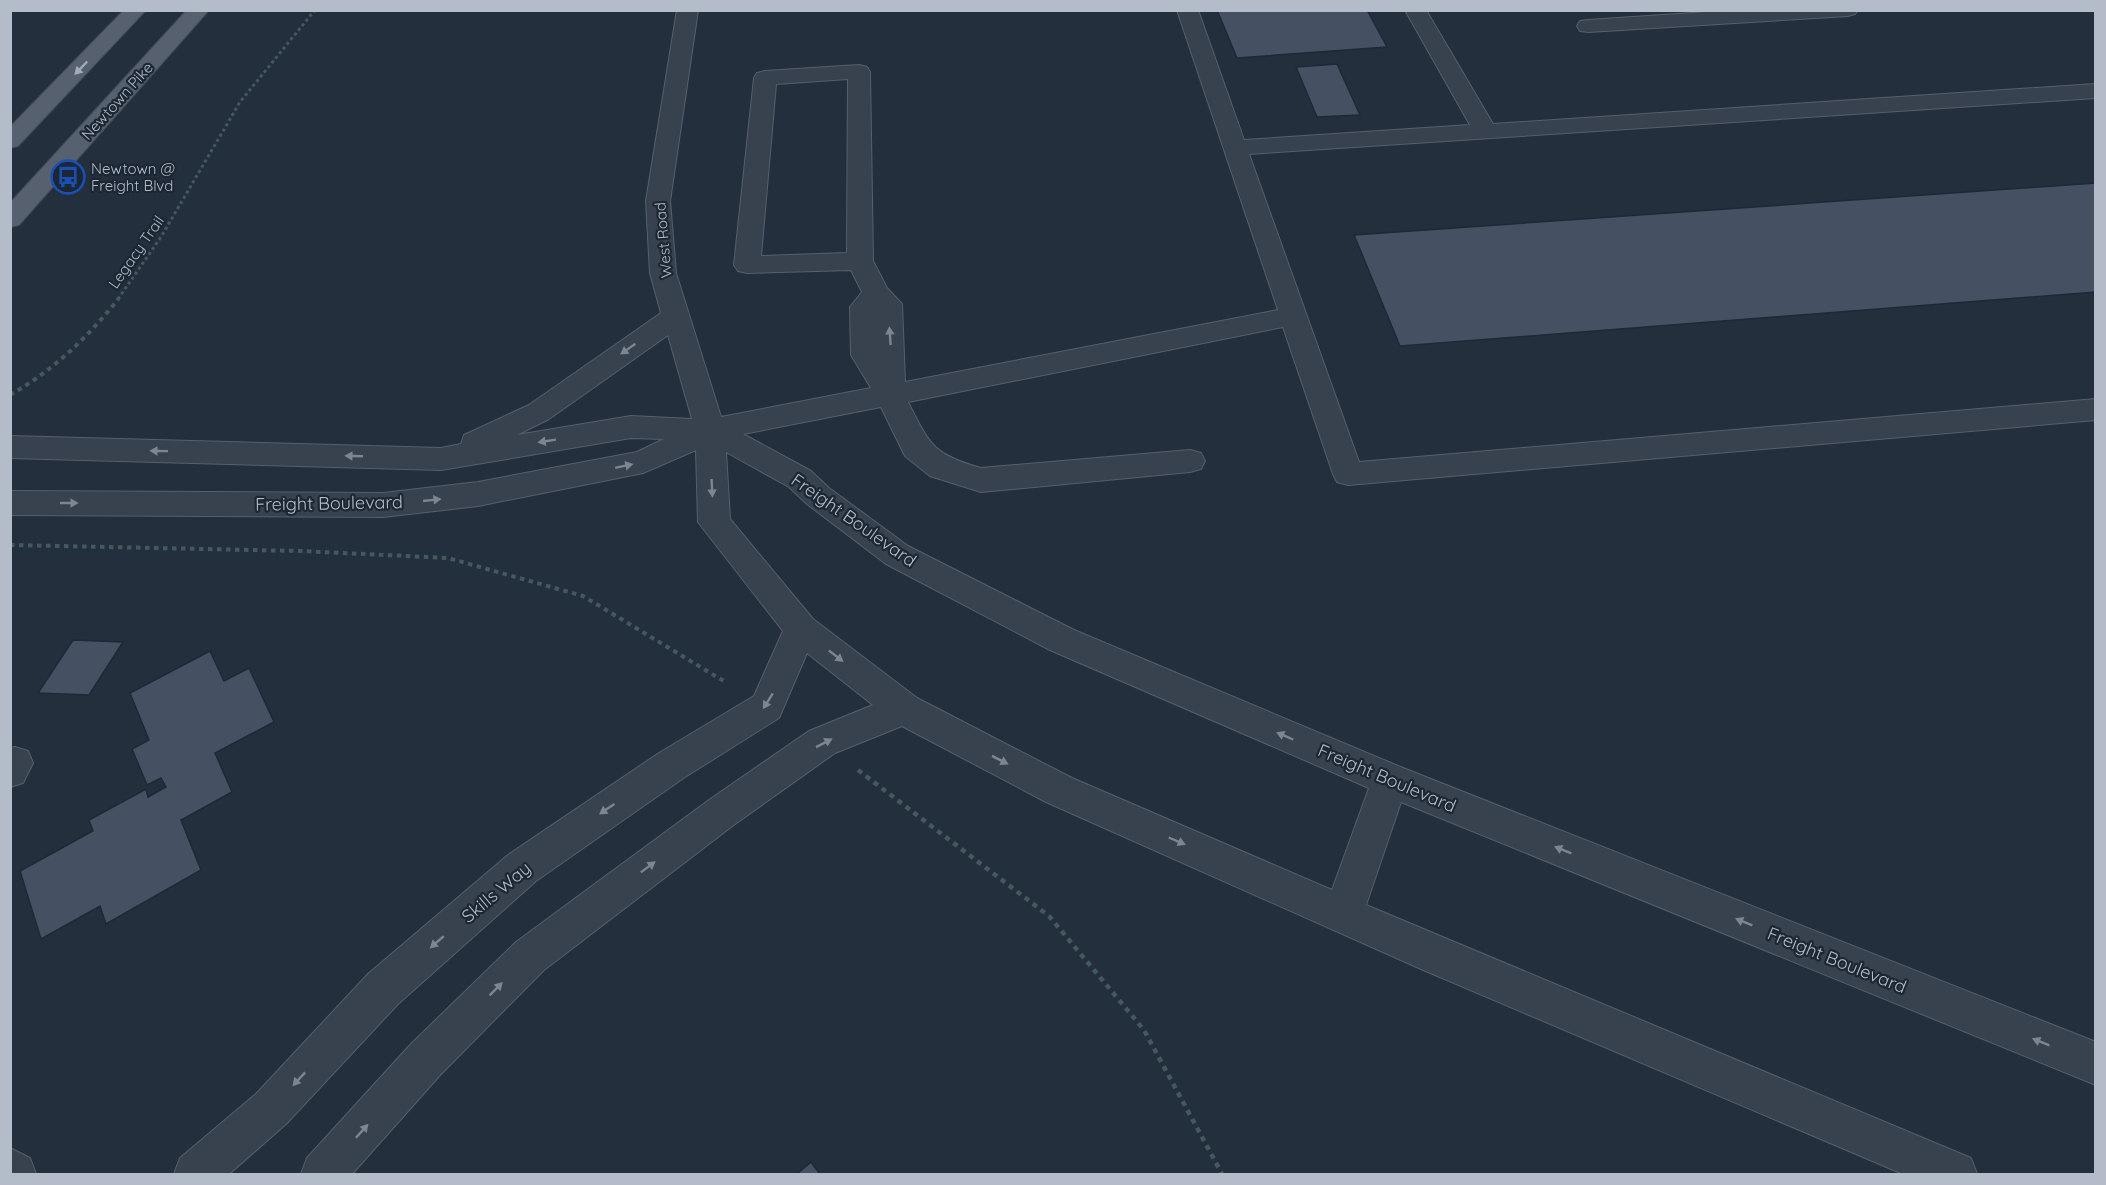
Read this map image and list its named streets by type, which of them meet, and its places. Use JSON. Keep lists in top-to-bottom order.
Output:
{
  "streets": {
    "main road": ["Newtown Pike"],
    "lane": ["West Road", "Freight Boulevard", "Skills Way"],
    "path": ["Legacy Trail"]
  },
  "crossings": [
    ["West Road", "Freight Boulevard"]
  ],
  "places": {
    "bus stop": ["Newtown @ Freight Blvd"]
  }
}
